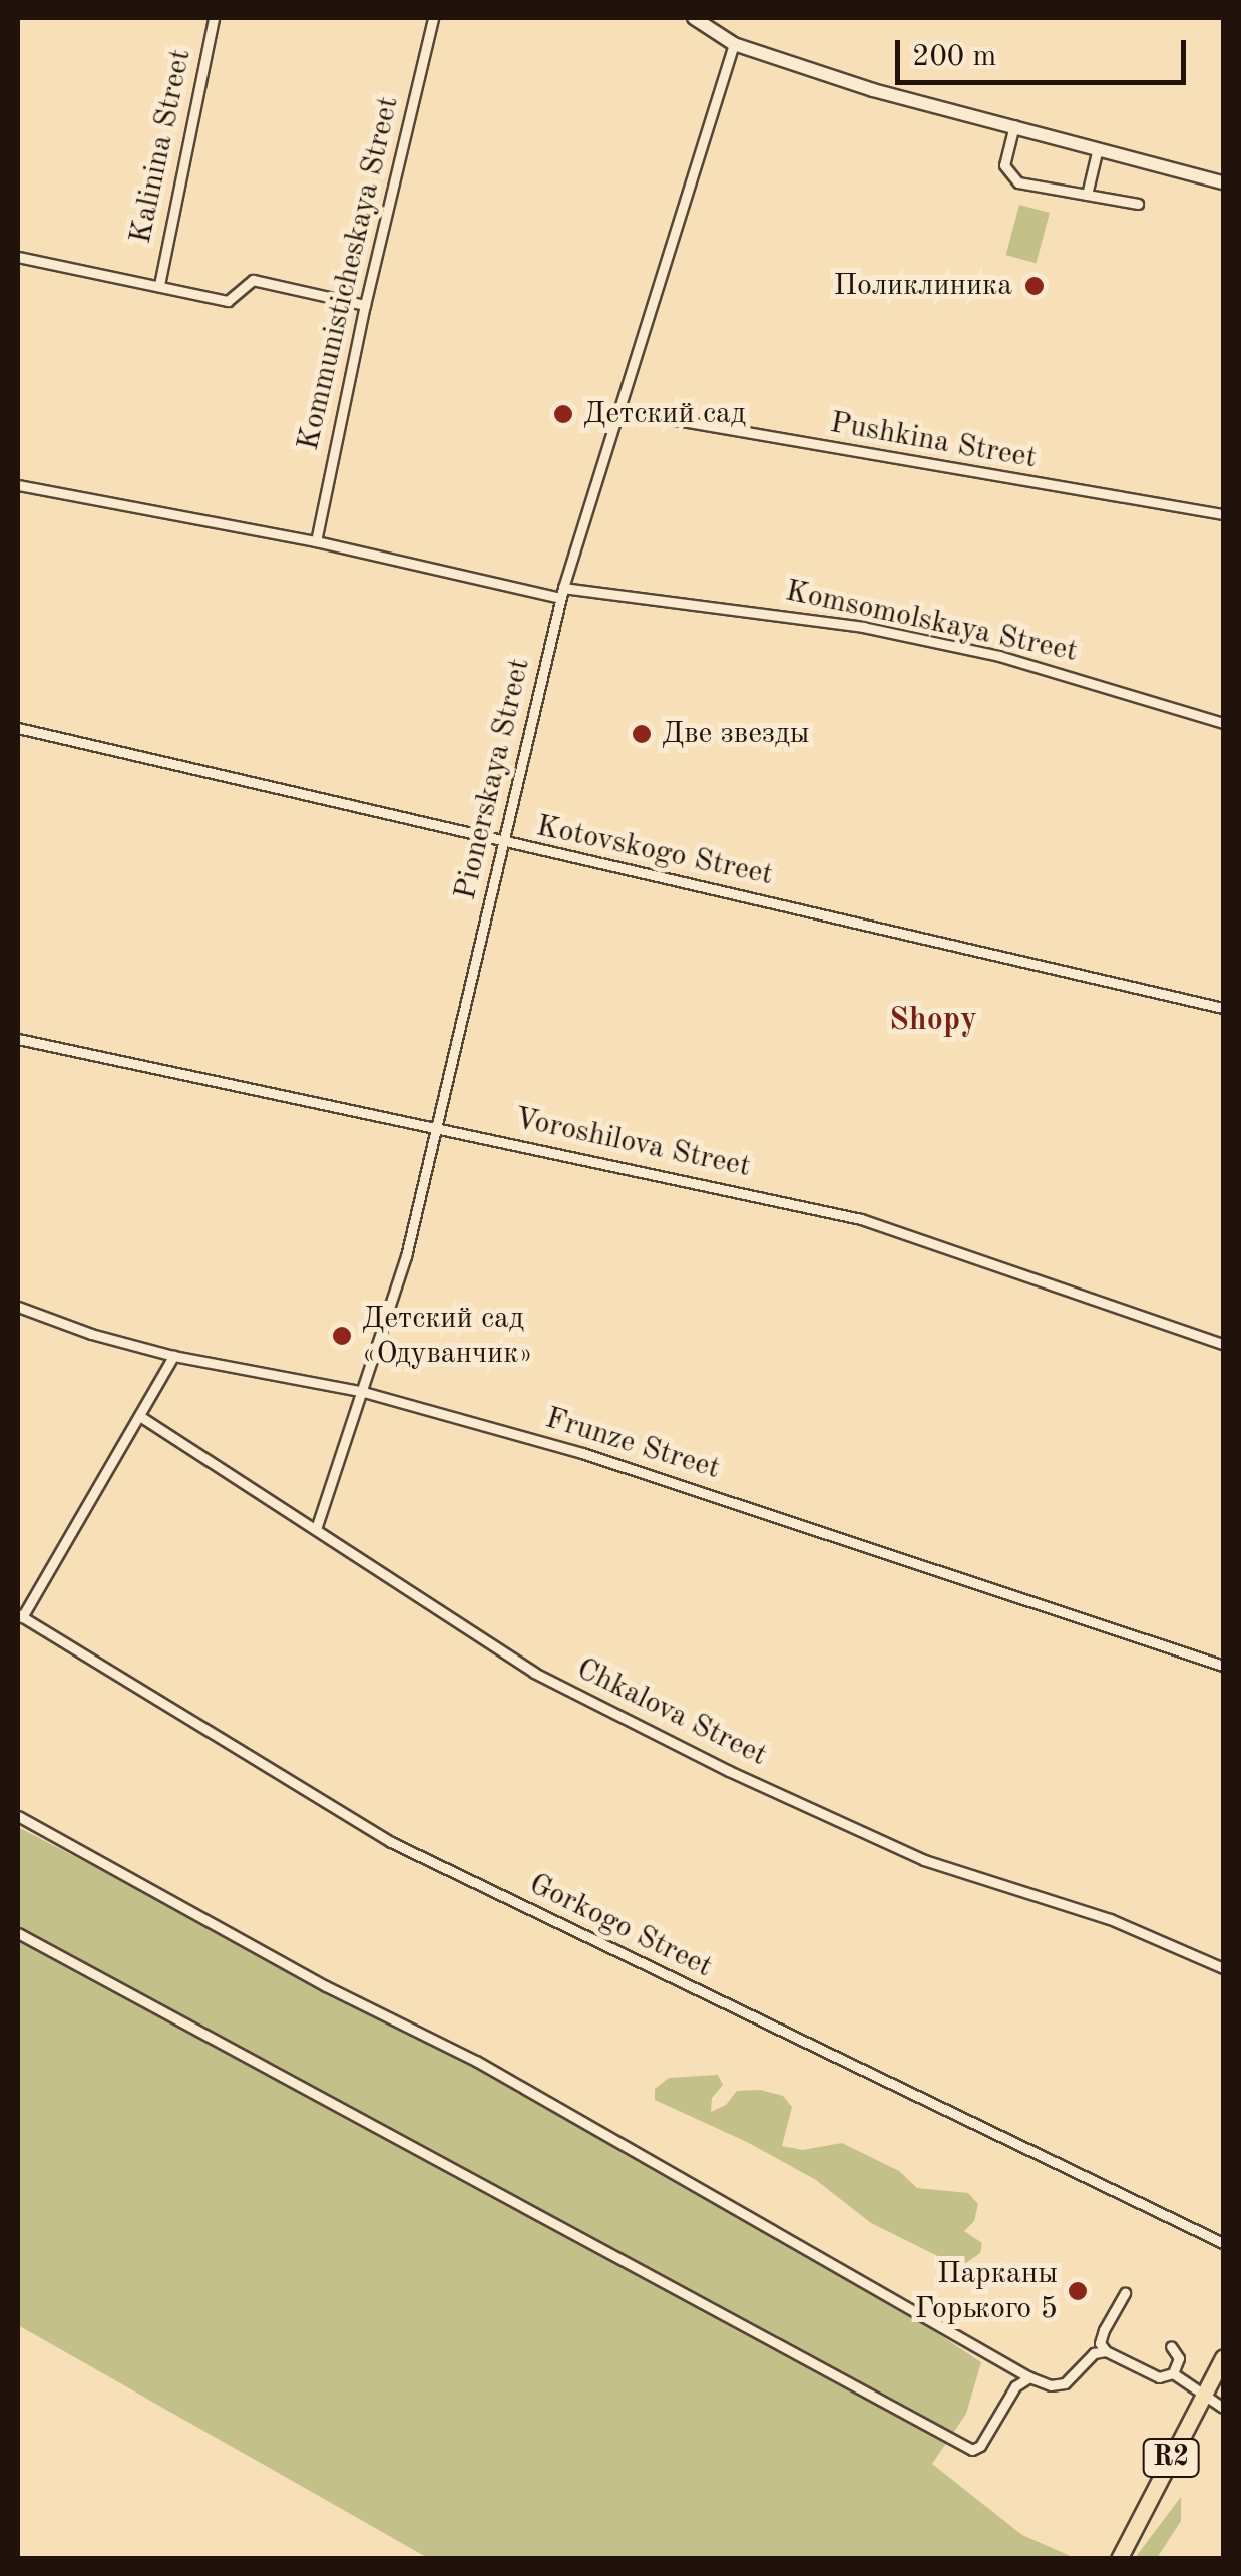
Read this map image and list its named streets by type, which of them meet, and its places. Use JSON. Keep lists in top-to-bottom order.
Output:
{
  "streets": {
    "main road": ["R2"],
    "street": [
      "Kalinina Street",
      "Kommunisticheskaya Street",
      "Pushkina Street",
      "Komsomolskaya Street",
      "Pionerskaya Street",
      "Kotovskogo Street",
      "Voroshilova Street",
      "Frunze Street",
      "Chkalova Street",
      "Gorkogo Street"
    ]
  },
  "crossings": [
    ["Kommunisticheskaya Street", "Komsomolskaya Street"],
    ["Pushkina Street", "Pionerskaya Street"],
    ["Komsomolskaya Street", "Pionerskaya Street"],
    ["Pionerskaya Street", "Kotovskogo Street"],
    ["Pionerskaya Street", "Voroshilova Street"],
    ["Pionerskaya Street", "Frunze Street"],
    ["Pionerskaya Street", "Chkalova Street"]
  ],
  "districts": ["Shopy"],
  "places": [
    "Поликлиника",
    "Детский сад",
    "Две звезды",
    "Детский сад «Одуванчик»",
    "Парканы Горького 5"
  ],
  "scale_bar": "200 m"
}
